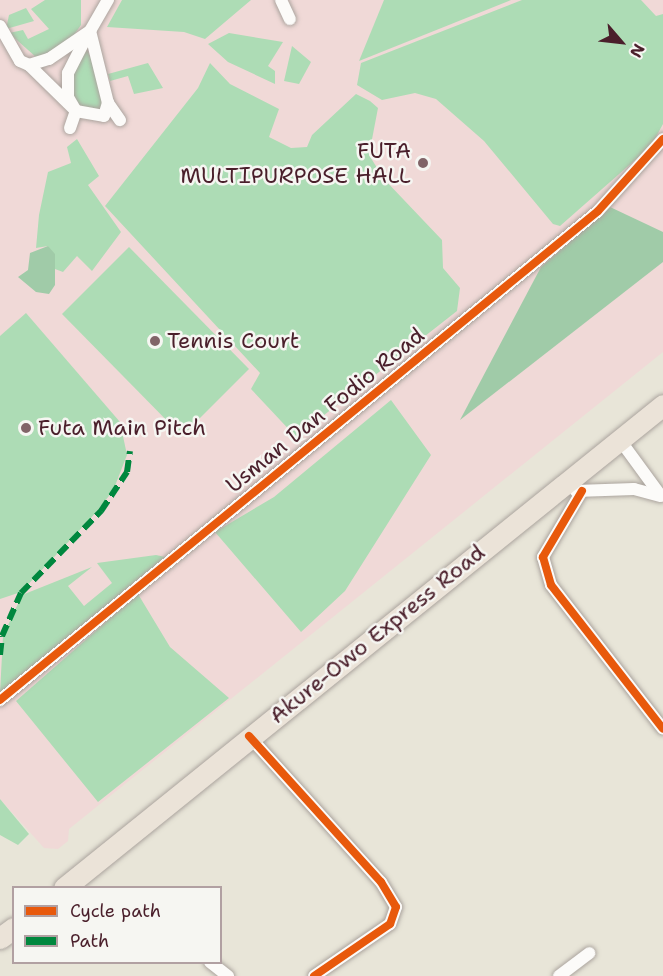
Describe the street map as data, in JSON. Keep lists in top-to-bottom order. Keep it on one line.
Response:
{"streets":{"highway":["Akure-Owo Express Road"],"street":["Usman Dan Fodio Road"]},"places":["FUTA MULTIPURPOSE HALL","Tennis Court","Futa Main Pitch"],"legend":["Cycle path","Path"],"north":"bottom right"}
